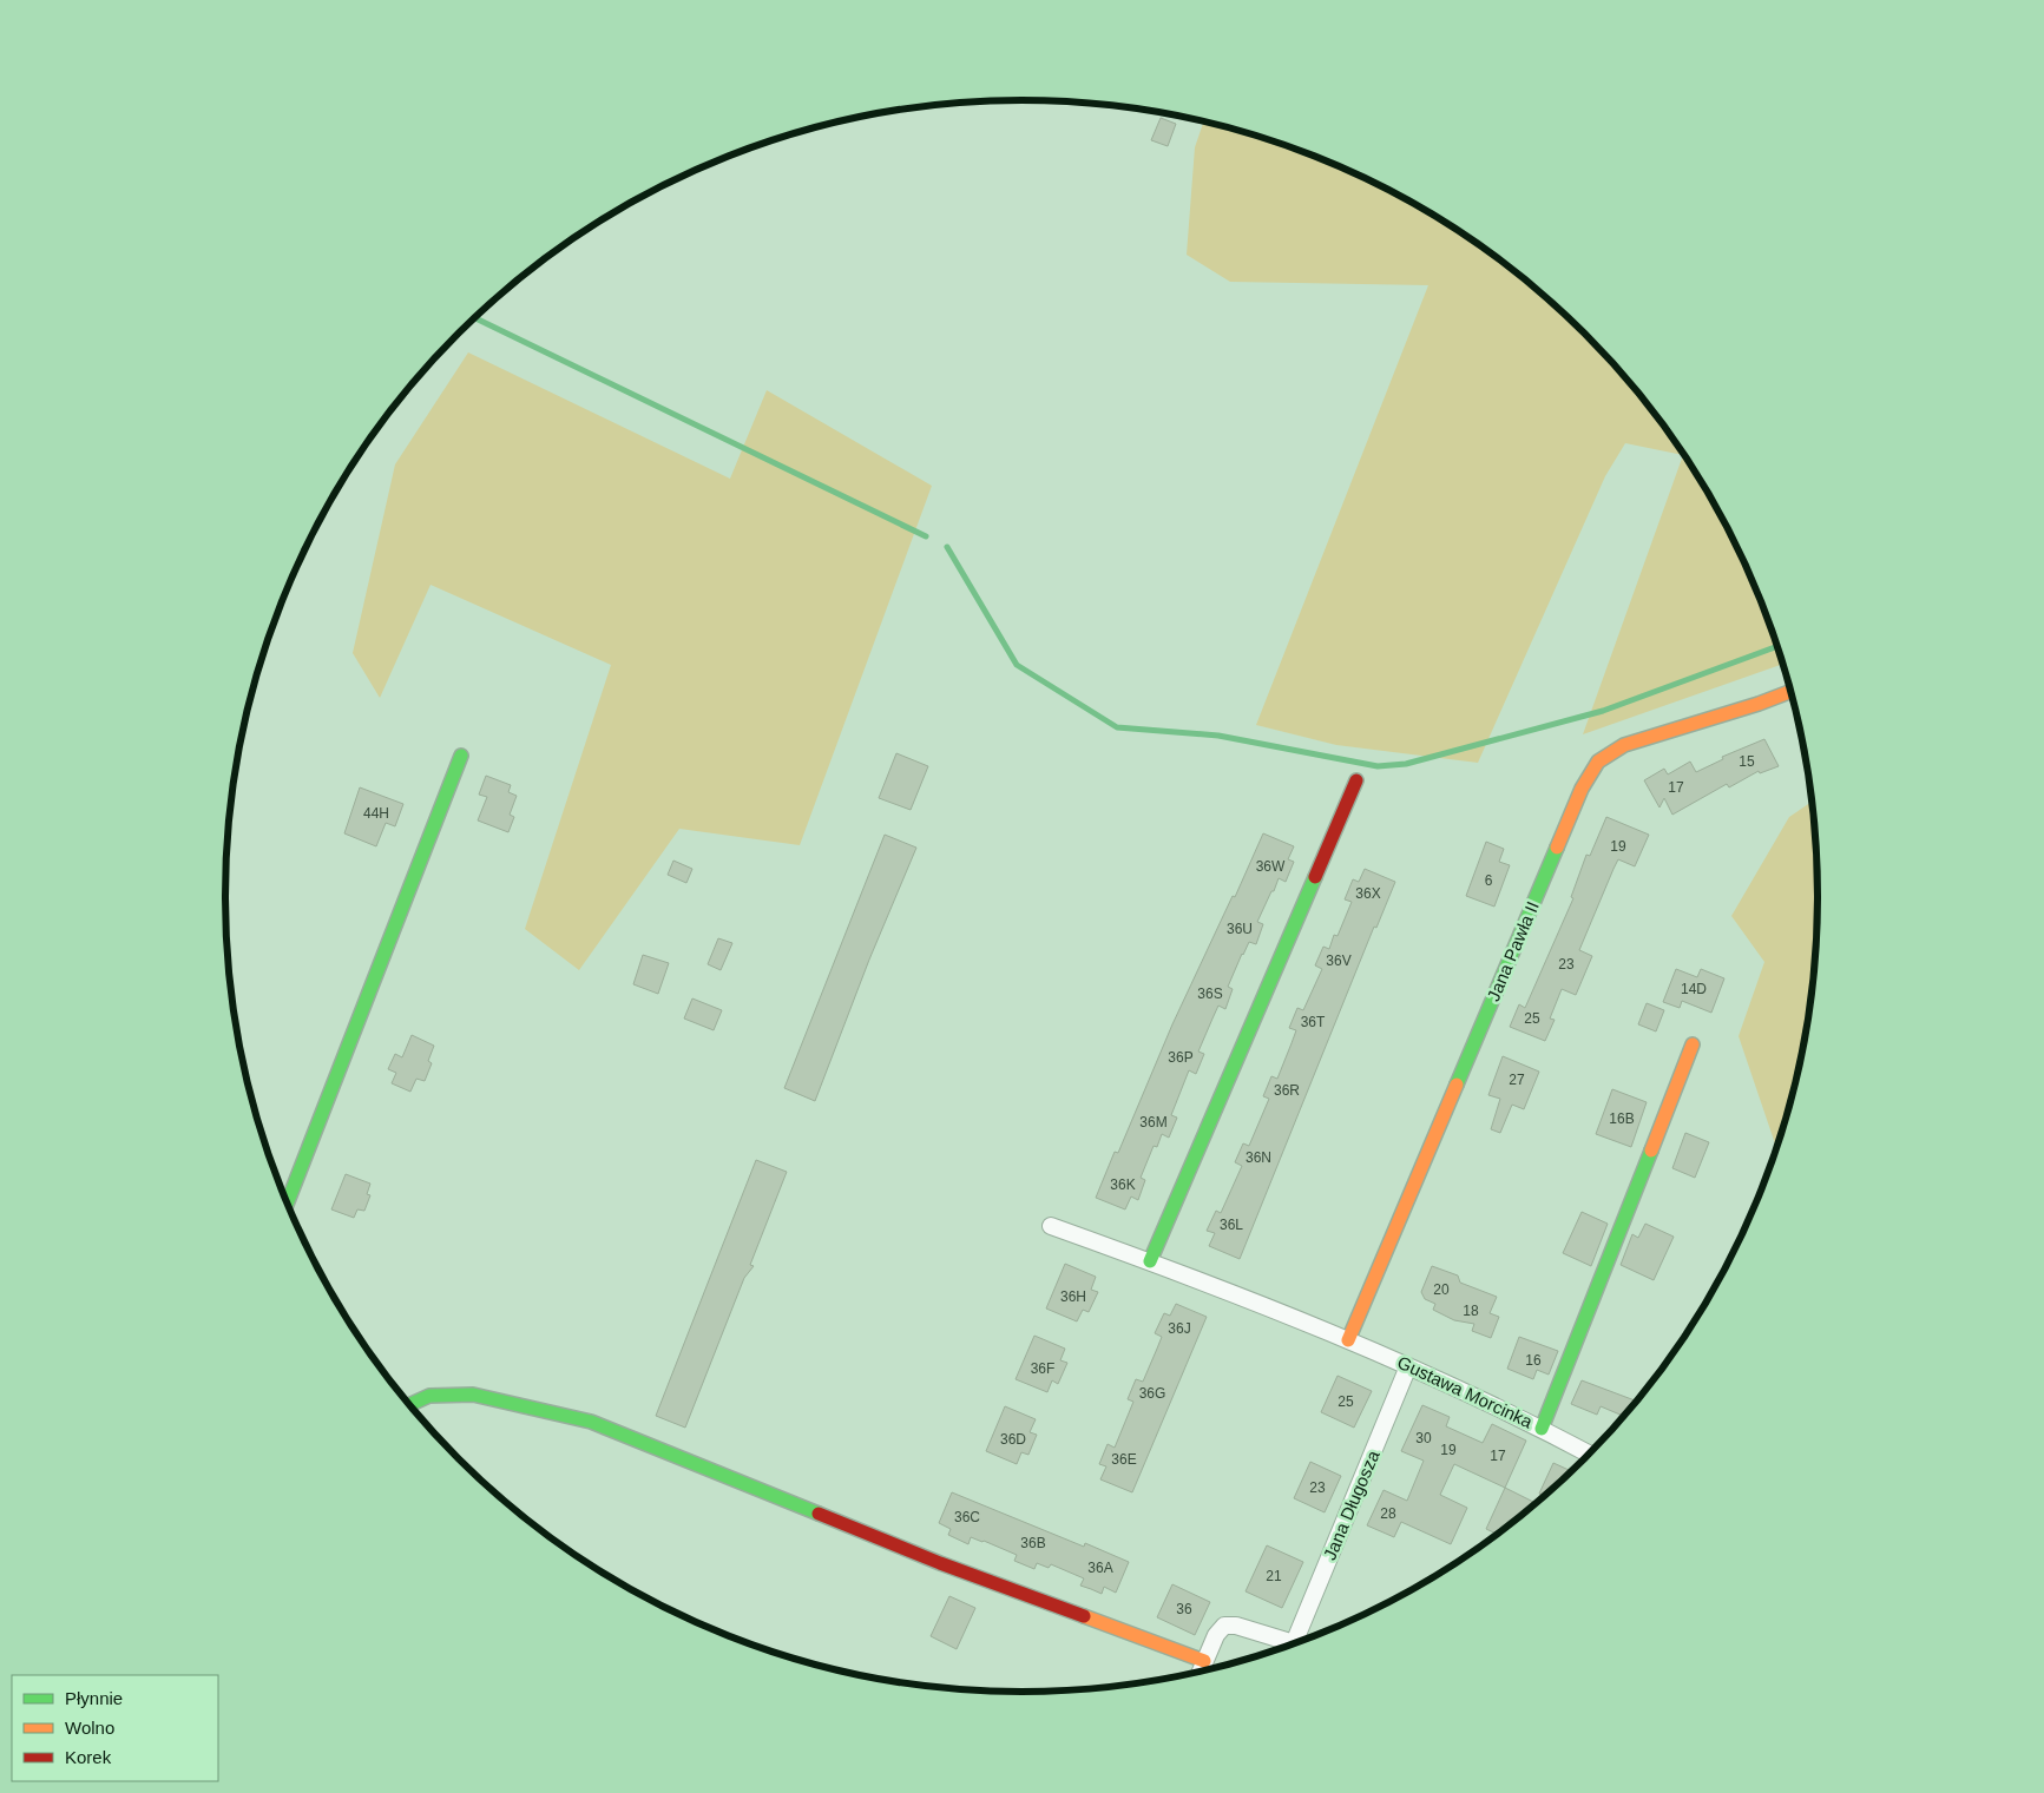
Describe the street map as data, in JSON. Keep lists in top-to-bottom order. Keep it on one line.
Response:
{"streets":{"street":["Jana Pawła II","Gustawa Morcinka","Jana Długosza"]},"crossings":[["Jana Pawła II","Gustawa Morcinka"],["Gustawa Morcinka","Jana Długosza"]],"house_numbers":["15","17","44H","19","36W","6","36X","36U","36V","23","14D","36S","25","36T","36P","27","36R","16B","36M","36N","36K","36L","20","36H","18","36J","16","36F","36G","25","30","36D","19","17","36E","23","28","36C","36B","36A","21","36"],"legend":["Płynnie","Wolno","Korek"]}
